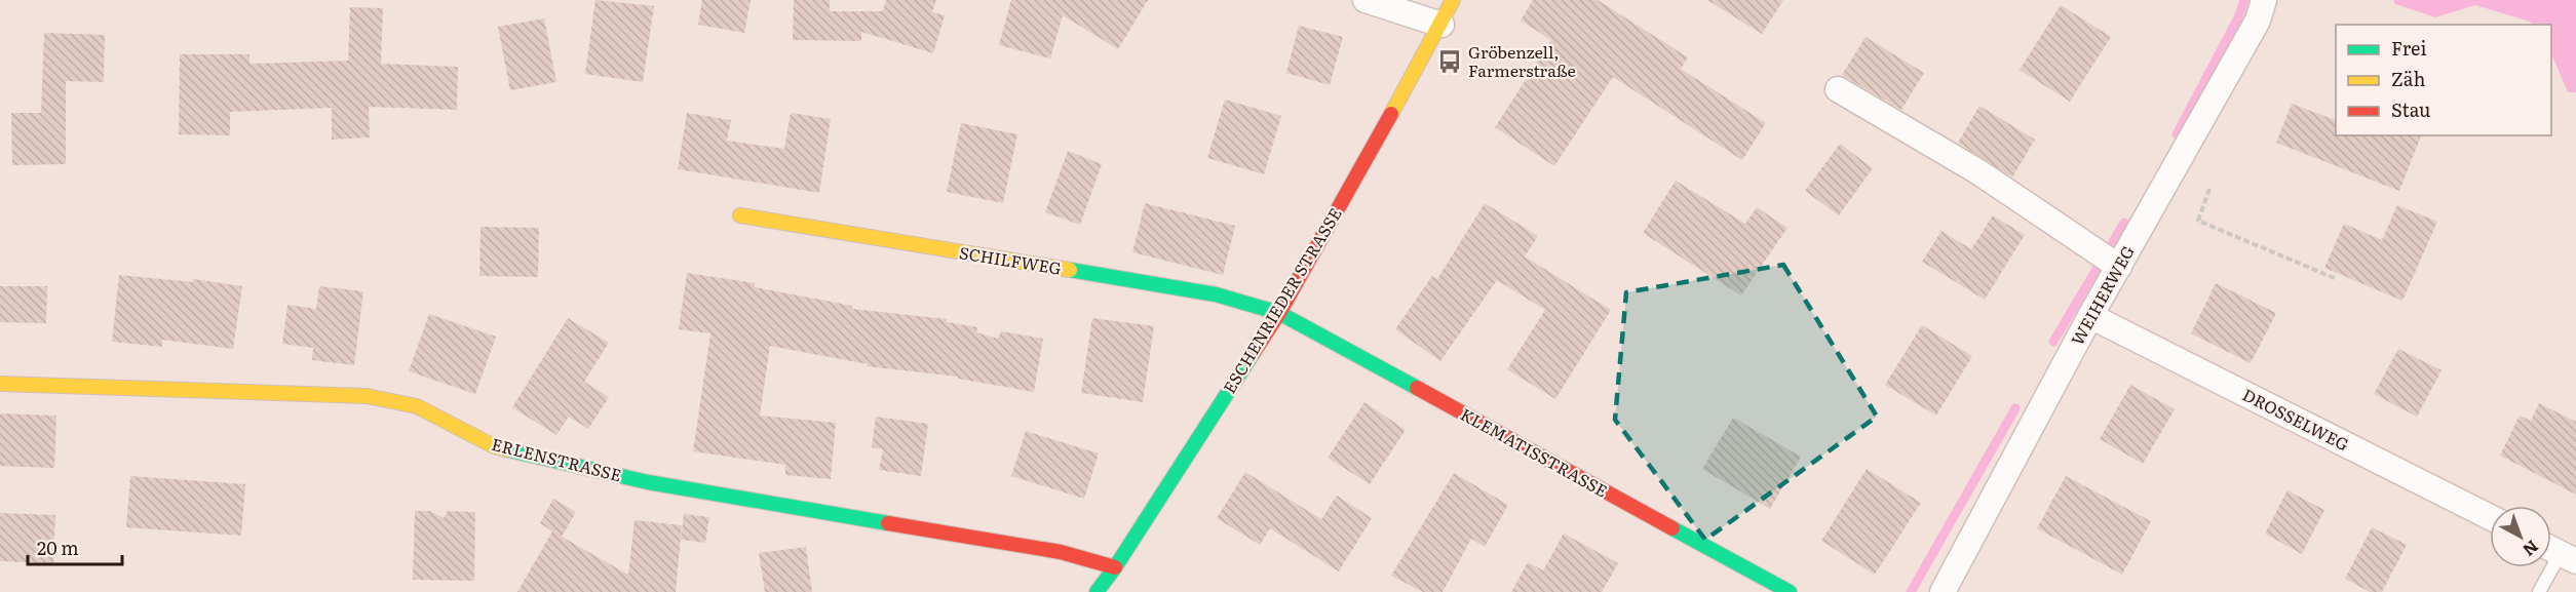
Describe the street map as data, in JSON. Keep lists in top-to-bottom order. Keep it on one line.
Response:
{"streets":{"street":["SCHILFWEG","WEIHERWEG","ESCHENRIEDER STRASSE","DROSSELWEG","KLEMATISSTRASSE","ERLENSTRASSE"]},"crossings":[["SCHILFWEG","ESCHENRIEDER STRASSE"],["SCHILFWEG","KLEMATISSTRASSE"],["WEIHERWEG","DROSSELWEG"],["ESCHENRIEDER STRASSE","KLEMATISSTRASSE"],["ESCHENRIEDER STRASSE","ERLENSTRASSE"]],"places":{"bus stop":["Gröbenzell, Farmerstraße"]},"legend":["Frei","Zäh","Stau"],"scale_bar":"20 m","north":"bottom right"}
